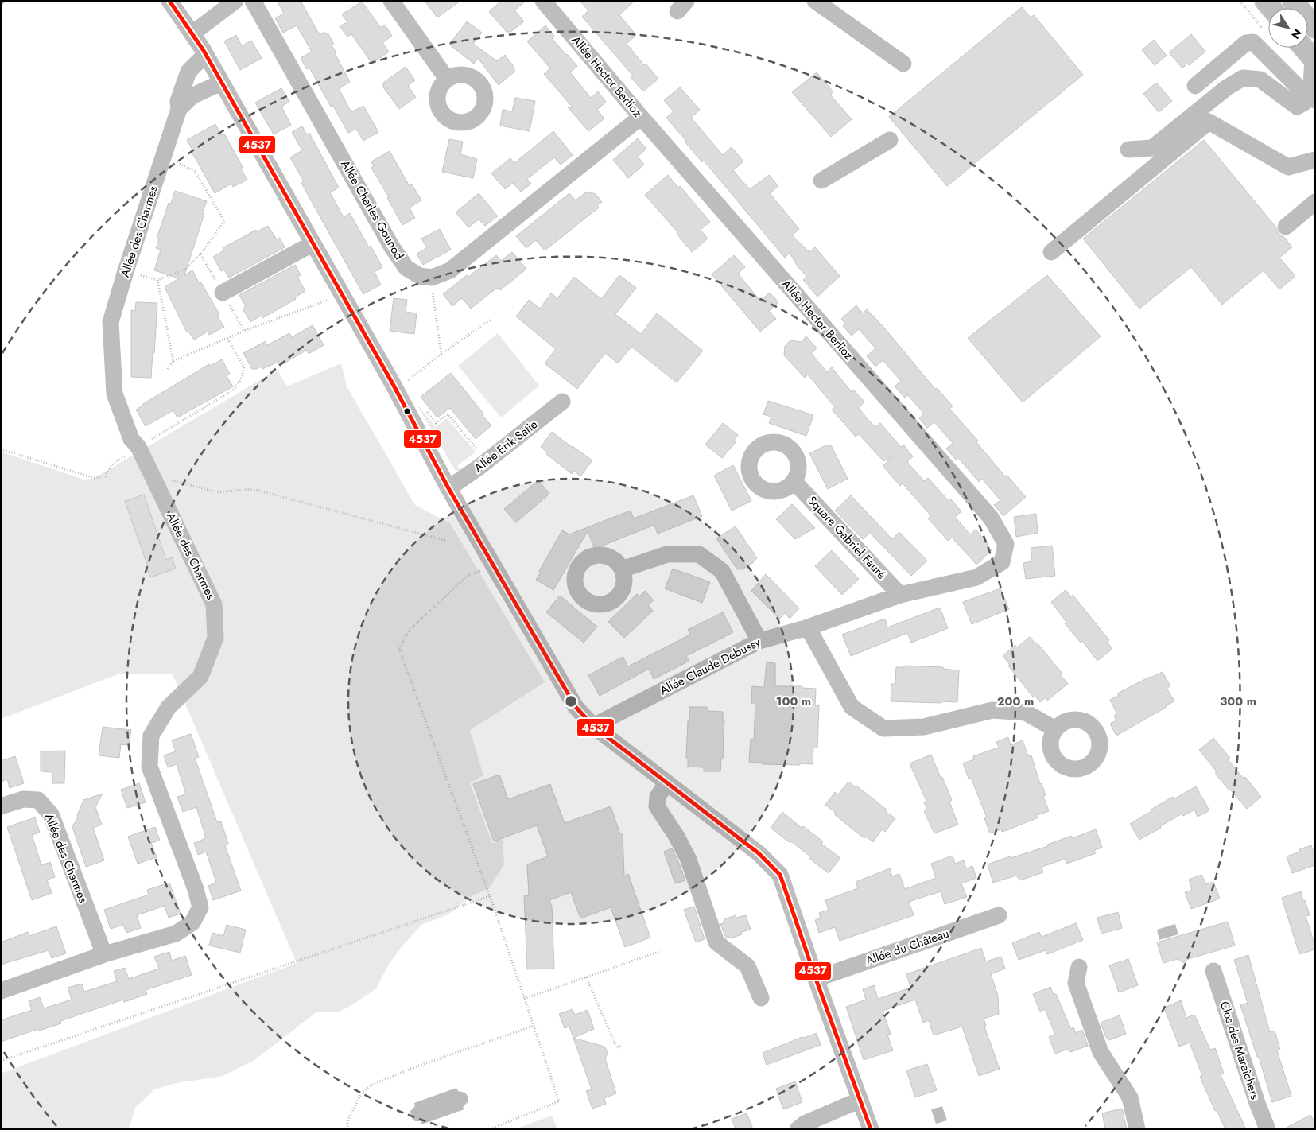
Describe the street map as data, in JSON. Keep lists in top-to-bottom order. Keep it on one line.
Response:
{"streets":{"street":["Allée Hector Berlioz","Allée Charles Gounod","Allée des Charmes","Allée Erik Satie","Square Gabriel Fauré","Allée Claude Debussy","Allée du Château","Clos des Maraîchers"]},"crossings":[["Allée Hector Berlioz","Square Gabriel Fauré"],["Allée Hector Berlioz","Allée Claude Debussy"],["Square Gabriel Fauré","Allée Claude Debussy"]],"lines":["transit line 4537"],"north":"bottom right","rings":["100 m","200 m","300 m"]}
